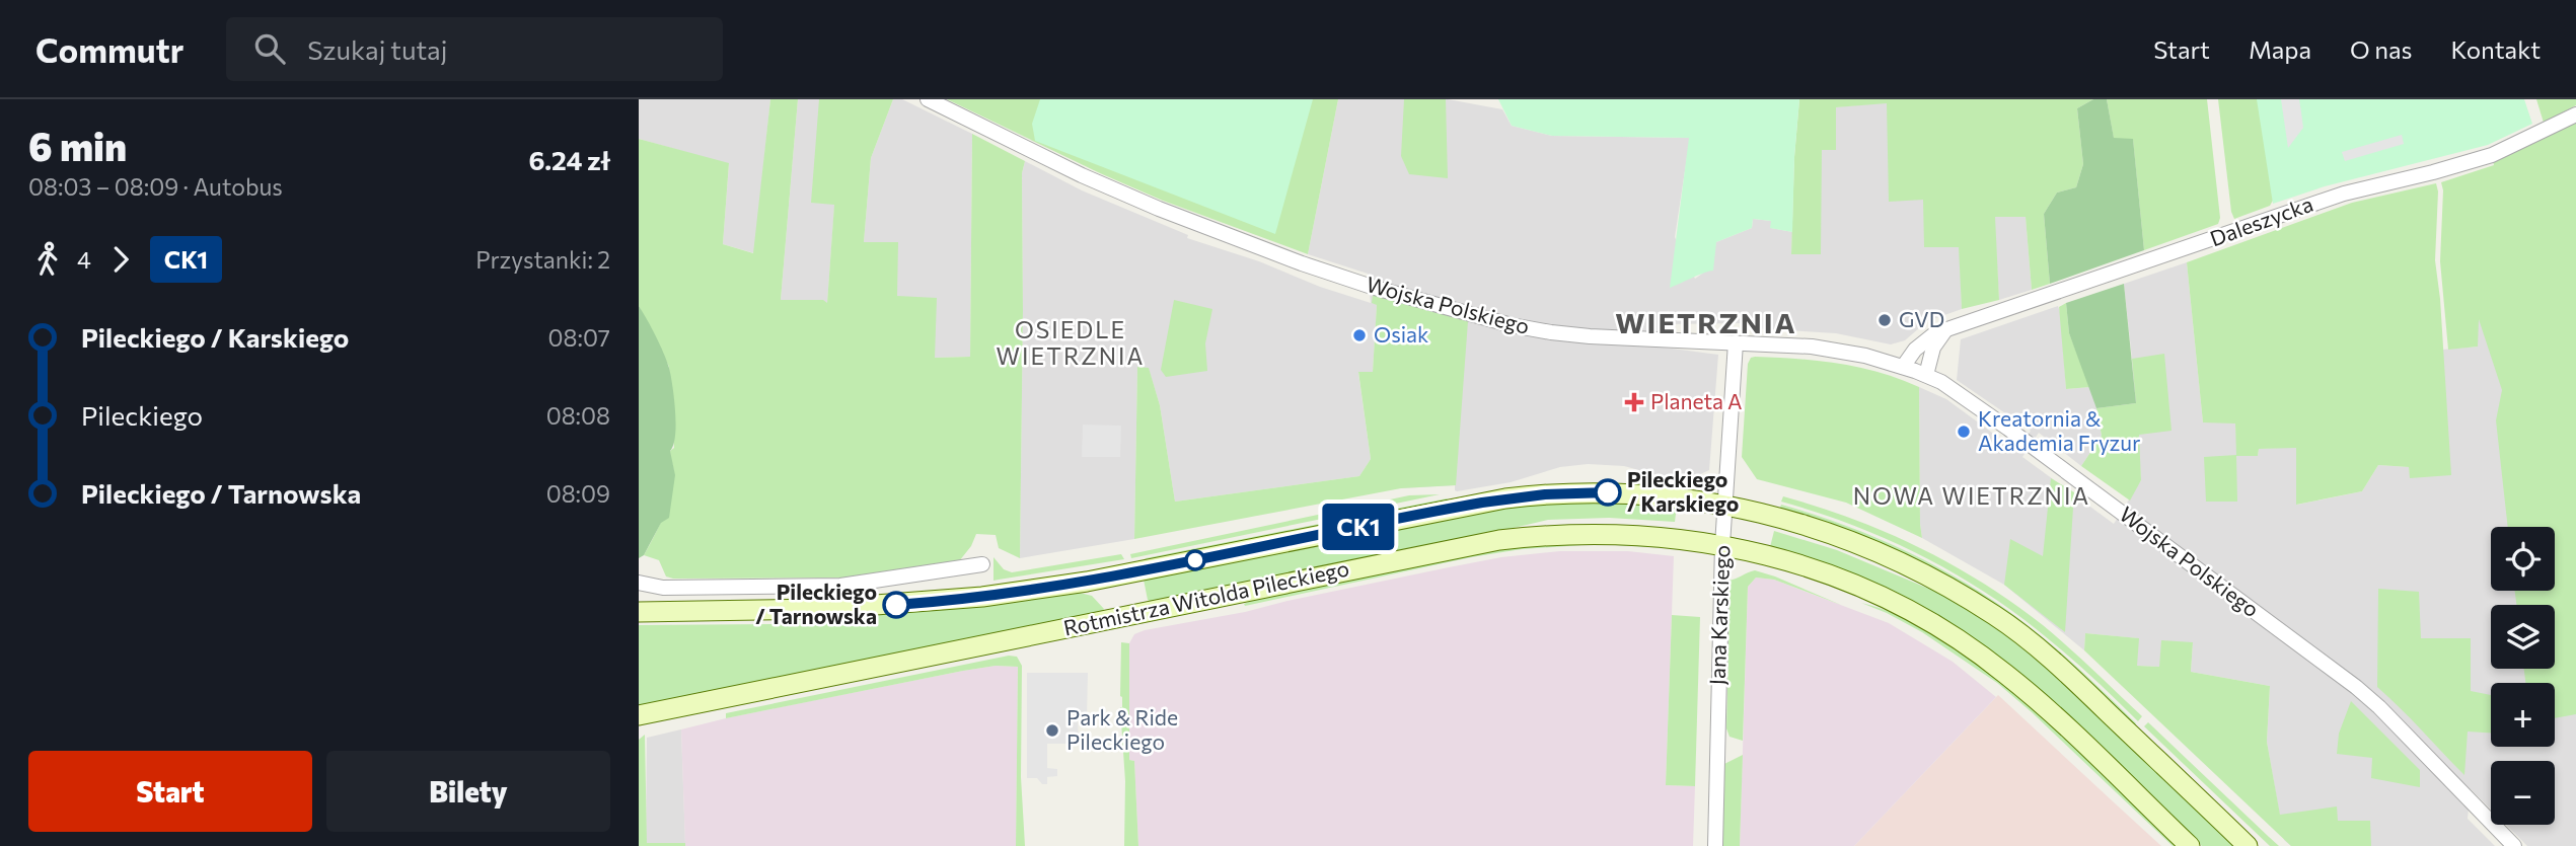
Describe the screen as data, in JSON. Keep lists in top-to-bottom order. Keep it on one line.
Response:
{"streets":{"main road":["Rotmistrza Witolda Pileckiego"],"street":["Daleszycka","Wojska Polskiego","Jana Karskiego"]},"crossings":[["Daleszycka","Wojska Polskiego"],["Wojska Polskiego","Jana Karskiego"],["Rotmistrza Witolda Pileckiego","Jana Karskiego"]],"districts":["WIETRZNIA","OSIEDLE WIETRZNIA","NOWA WIETRZNIA"],"places":{"other":["GVD","Osiak","Kreatornia & Akademia Fryzur","Pileckiego / Karskiego","Pileckiego / Tarnowska","Park & Ride Pileckiego"],"health":["Planeta A"]},"lines":["bus line CK1"],"page":{"header":"Commutr","search":"Szukaj tutaj","nav":["Start","Mapa","O nas","Kontakt"],"heading":["6 min","08:03 – 08:09 · Autobus","6.24 zł"],"on_map":"CK1","legs":["4","CK1","Przystanki: 2"],"list":[{"name":"Pileckiego / Karskiego","value":"08:07"},{"name":"Pileckiego","value":"08:08"},{"name":"Pileckiego / Tarnowska","value":"08:09"}],"map_buttons":["+","−"],"buttons":["Start","Bilety"]}}
